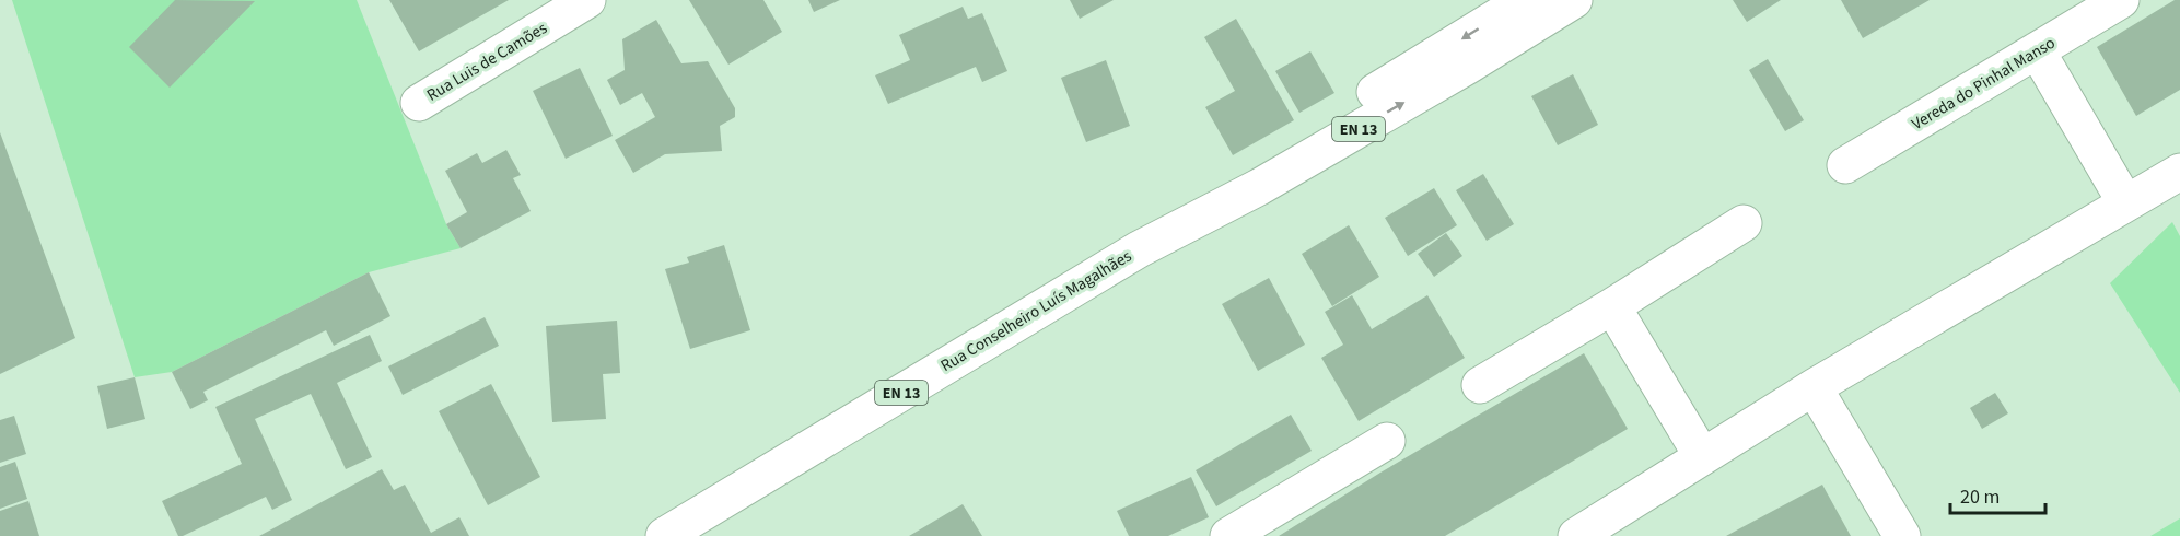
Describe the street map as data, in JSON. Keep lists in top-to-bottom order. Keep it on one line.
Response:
{"streets":{"street":["Rua Luis de Camões","Vereda do Pinhal Manso","EN 13","Rua Conselheiro Luís Magalhães"]},"scale_bar":"20 m"}
